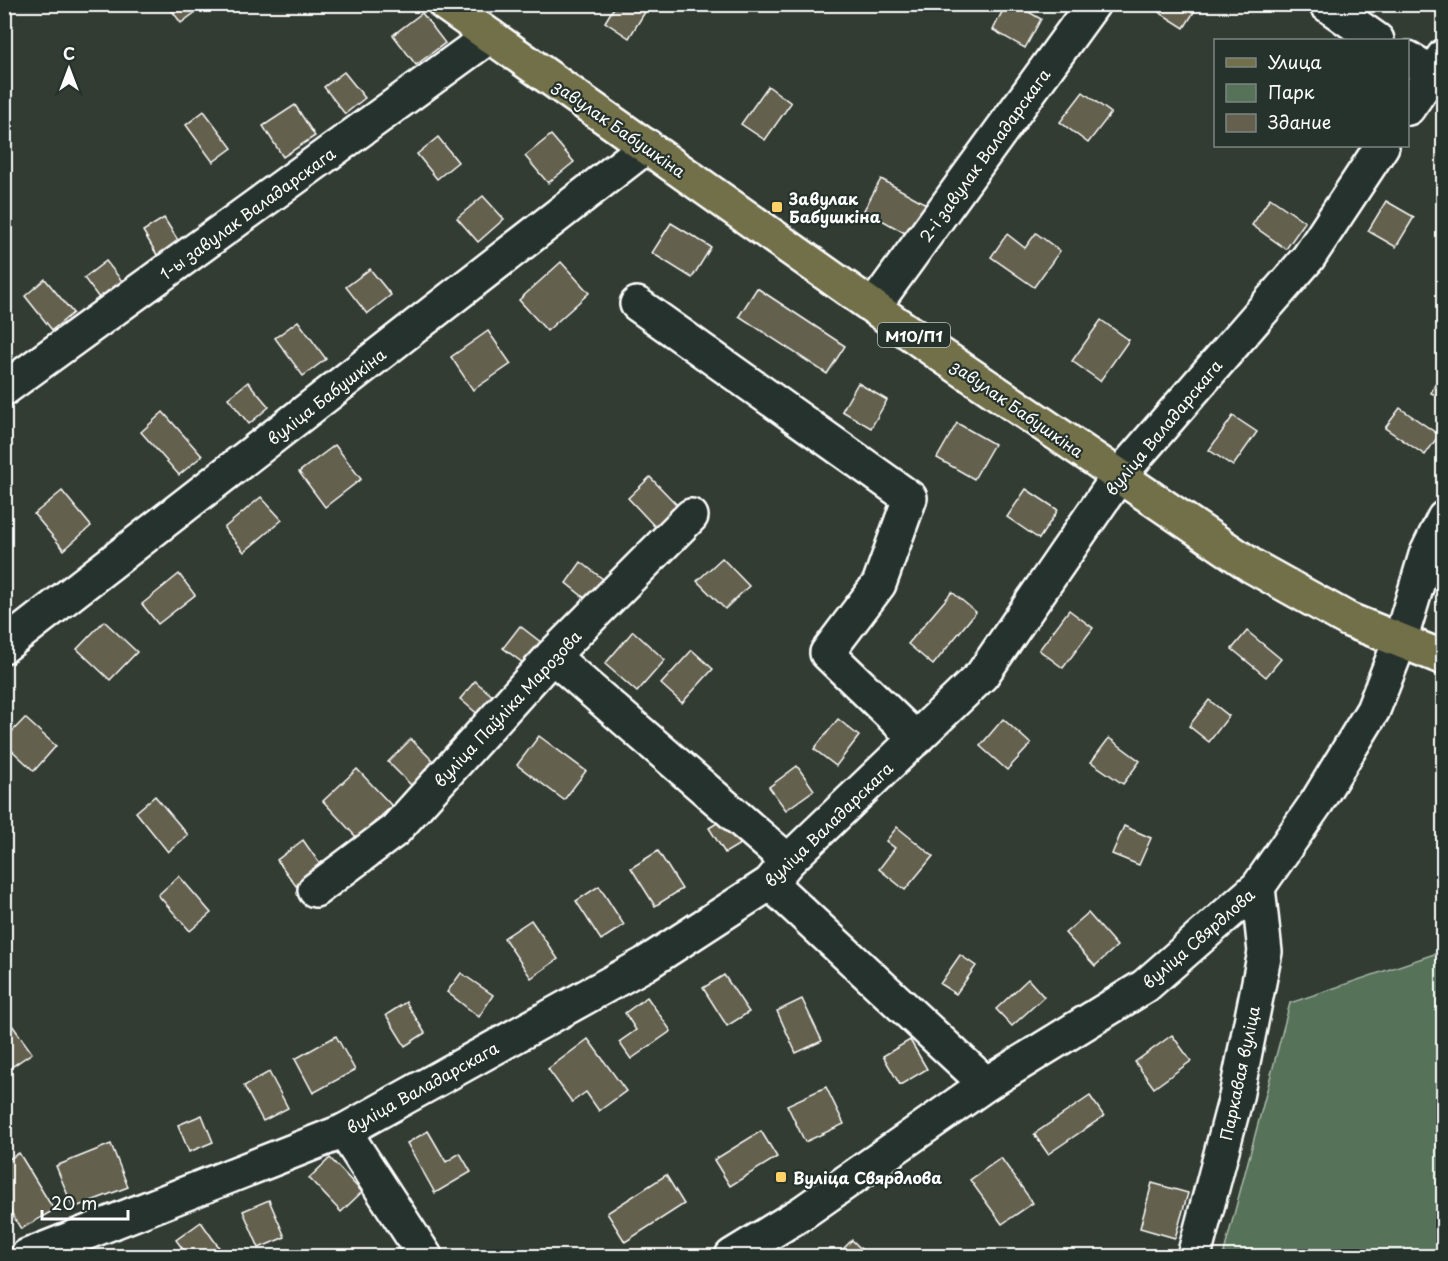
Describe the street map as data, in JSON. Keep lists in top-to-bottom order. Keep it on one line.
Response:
{"streets":{"main road":["завулак Бабушкіна","М10/П1"],"street":["2-і завулак Валадарскага","1-ы завулак Валадарскага","вуліца Бабушкіна","вуліца Валадарскага","вуліца Паўліка Марозова","вуліца Свярдлова","Паркавая вуліца"]},"crossings":[["завулак Бабушкіна","2-і завулак Валадарскага"],["завулак Бабушкіна","1-ы завулак Валадарскага"],["завулак Бабушкіна","М10/П1"],["завулак Бабушкіна","вуліца Бабушкіна"],["завулак Бабушкіна","вуліца Валадарскага"],["завулак Бабушкіна","вуліца Свярдлова"],["М10/П1","вуліца Свярдлова"],["вуліца Свярдлова","Паркавая вуліца"]],"places":{"transit":["Завулак Бабушкіна","Вуліца Свярдлова"]},"legend":["Улица","Парк","Здание"],"scale_bar":"20 m","north":"top"}
